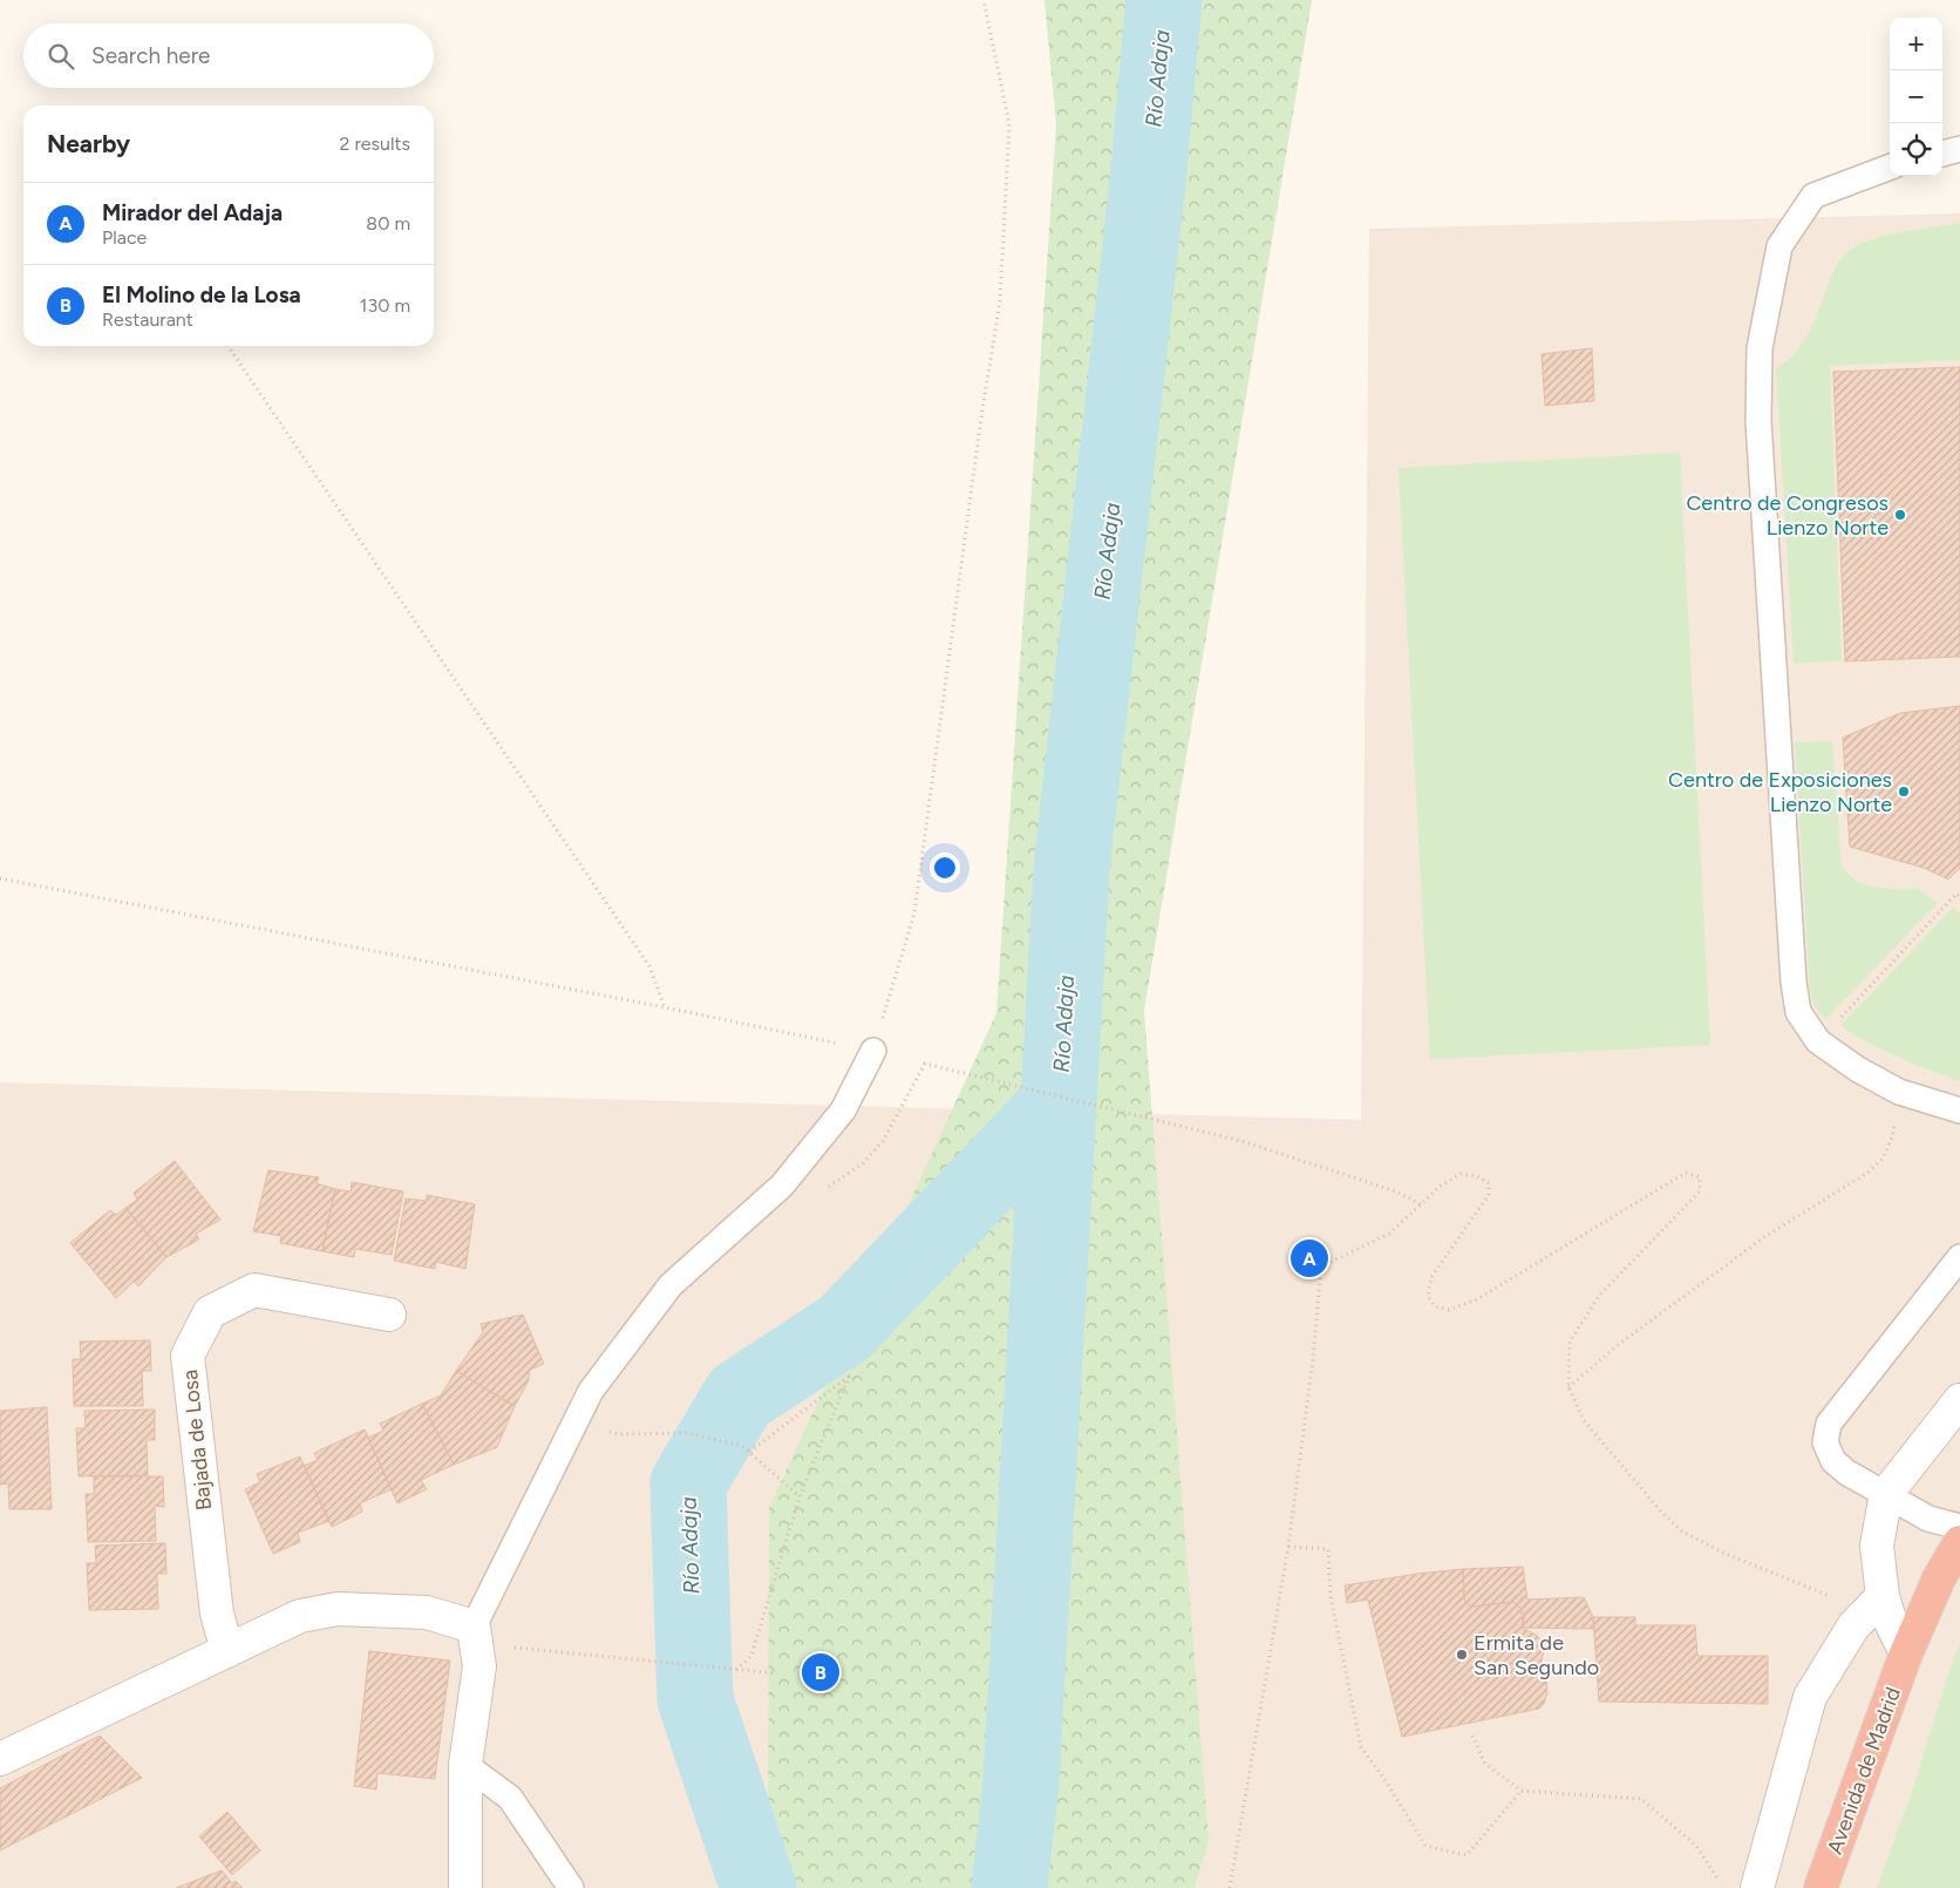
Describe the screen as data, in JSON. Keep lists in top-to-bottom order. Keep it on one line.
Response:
{"streets":{"highway":["Avenida de Madrid"],"street":["Bajada de Losa"]},"water":["Río Adaja"],"places":["Centro de Congresos Lienzo Norte","Centro de Exposiciones Lienzo Norte","Ermita de San Segundo"],"page":{"map_buttons":["+","−"],"search":"Search here","heading":["Nearby","2 results"],"list":[{"mark":"A","name":"Mirador del Adaja","note":"Place","value":"80 m"},{"mark":"B","name":"El Molino de la Losa","note":"Restaurant","value":"130 m"}],"pins":["A","B"]}}
